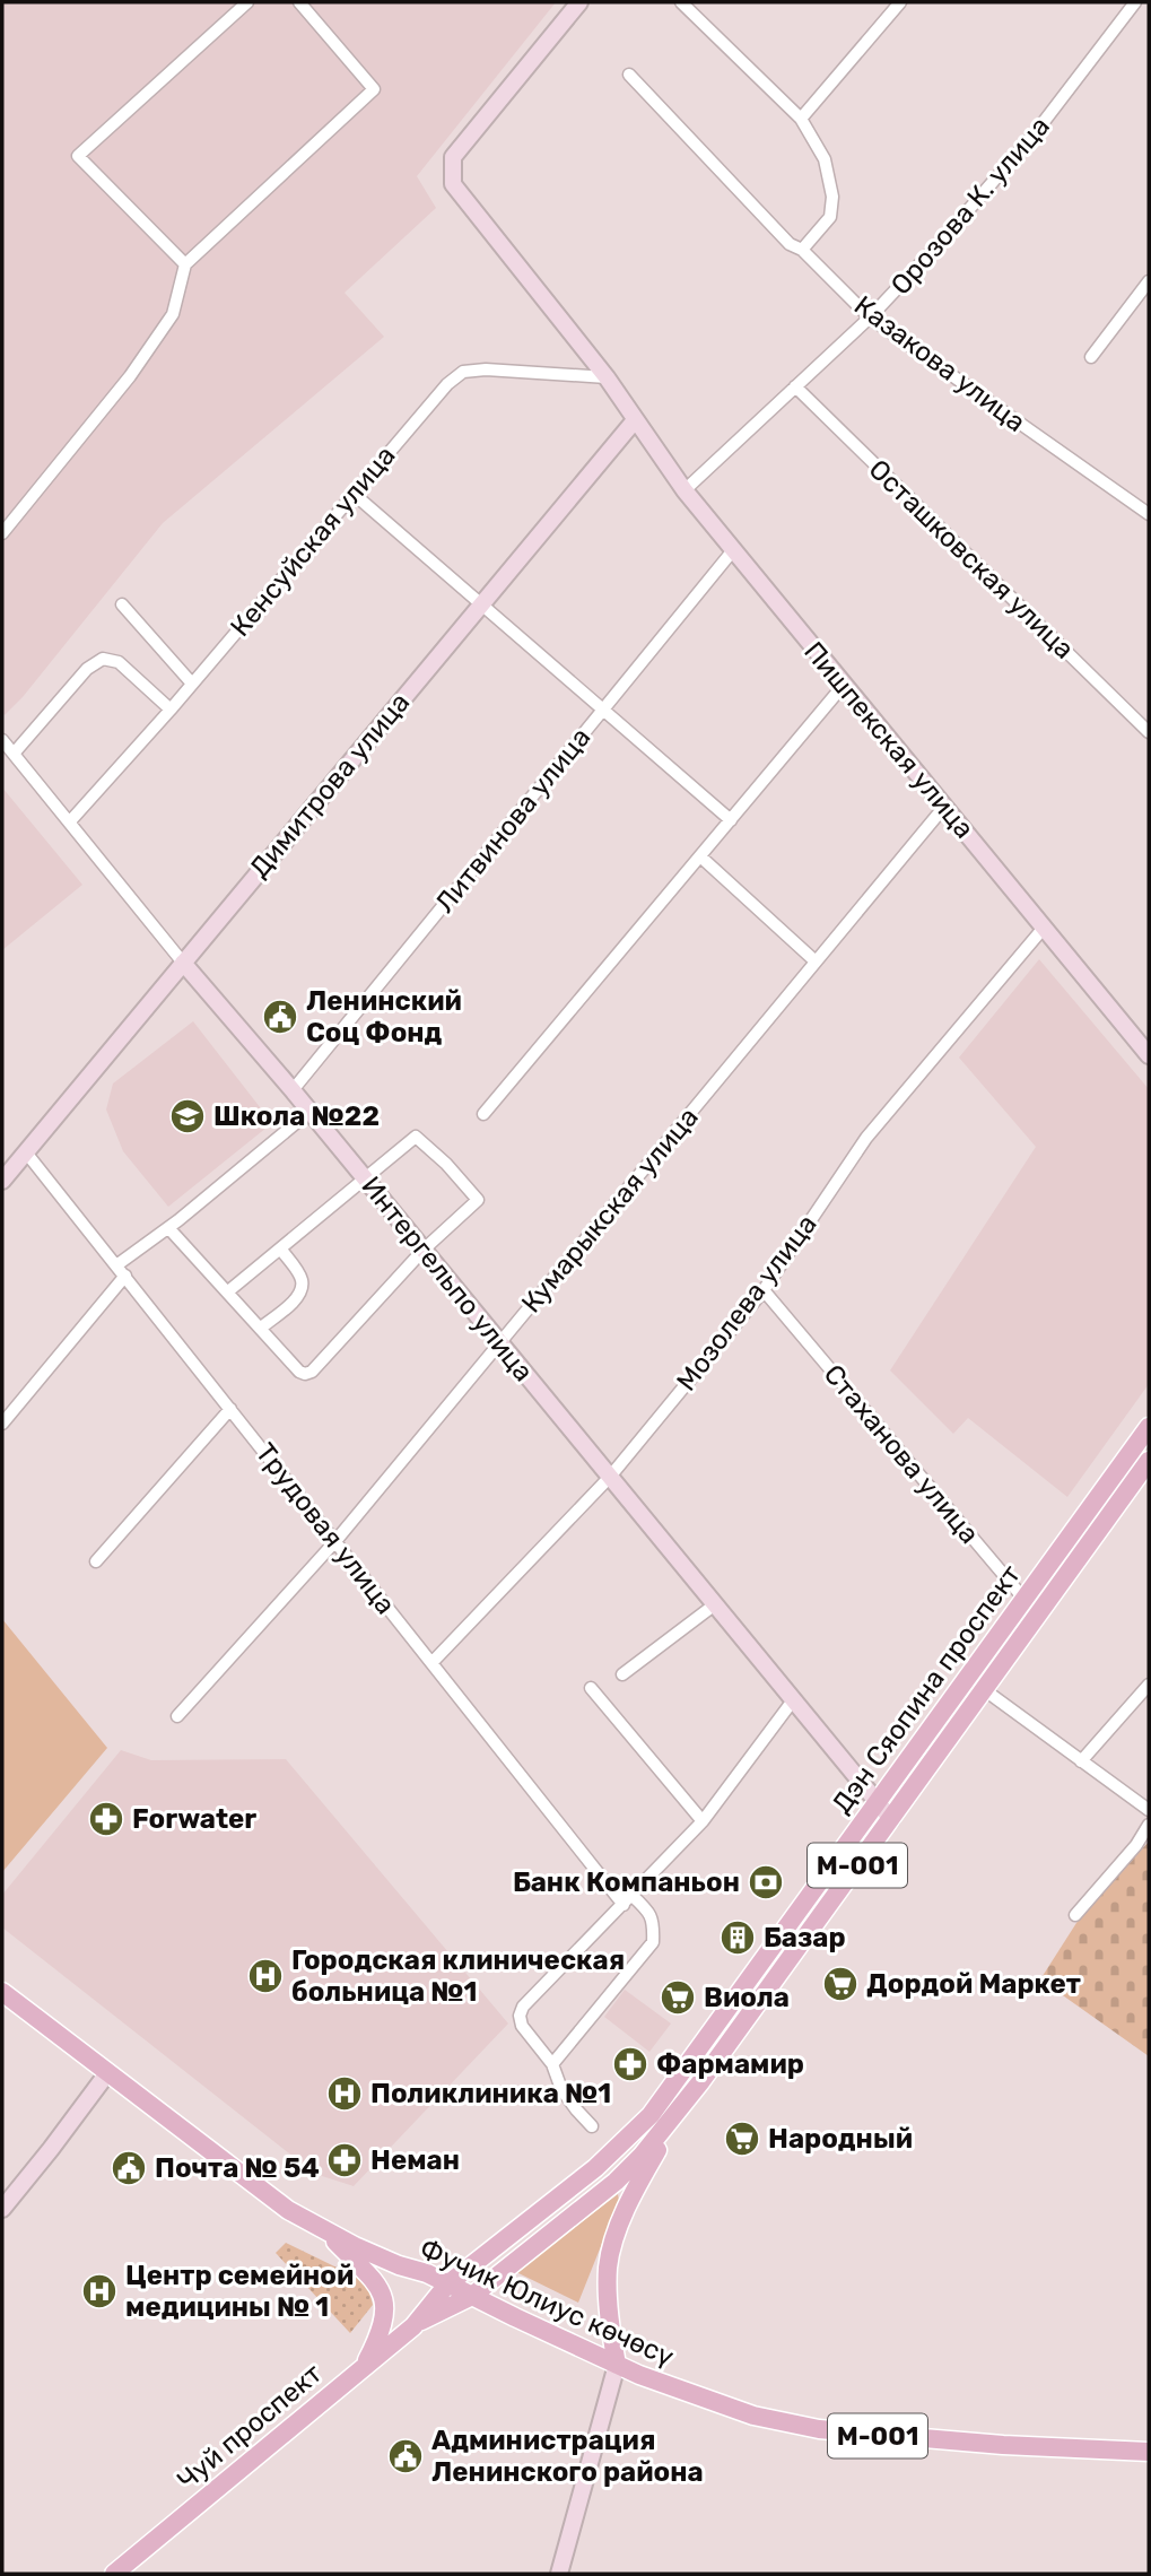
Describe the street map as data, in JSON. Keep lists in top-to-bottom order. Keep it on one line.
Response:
{"streets":{"main road":["Дэн Сяопина проспект","M-001","Фучик Юлиус көчөсү","Чуй проспект","М-001"],"street":["Орозова К. улица","Казакова улица","Кенсуйская улица","Осташковская улица","Пишпекская улица","Димитрова улица","Литвинова улица","Кумарыкская улица","Интергельпо улица","Мозолева улица","Стаханова улица","Трудовая улица"]},"crossings":[["Орозова К. улица","Казакова улица"],["Орозова К. улица","Осташковская улица"],["Орозова К. улица","Пишпекская улица"],["Кенсуйская улица","Пишпекская улица"],["Кенсуйская улица","Интергельпо улица"],["Пишпекская улица","Димитрова улица"],["Пишпекская улица","Литвинова улица"],["Пишпекская улица","Кумарыкская улица"],["Пишпекская улица","Мозолева улица"],["Димитрова улица","Интергельпо улица"],["Димитрова улица","Трудовая улица"],["Литвинова улица","Интергельпо улица"],["Кумарыкская улица","Интергельпо улица"],["Кумарыкская улица","Трудовая улица"],["Интергельпо улица","Мозолева улица"],["Интергельпо улица","Дэн Сяопина проспект"],["Мозолева улица","Стаханова улица"],["Мозолева улица","Трудовая улица"],["Стаханова улица","Дэн Сяопина проспект"],["Дэн Сяопина проспект","Фучик Юлиус көчөсү"],["Дэн Сяопина проспект","Чуй проспект"],["Фучик Юлиус көчөсү","Чуй проспект"]],"places":{"public building":["Ленинский Соц Фонд","Почта № 54","Администрация Ленинского района"],"school or university":["Школа №22"],"pharmacy":["Forwater","Фармамир","Неман"],"bank":["Банк Компаньон"],"building":["Базар"],"hospital":["Городская клиническая больница №1","Поликлиника №1","Центр семейной медицины № 1"],"supermarket":["Дордой Маркет","Виола","Народный"]}}
